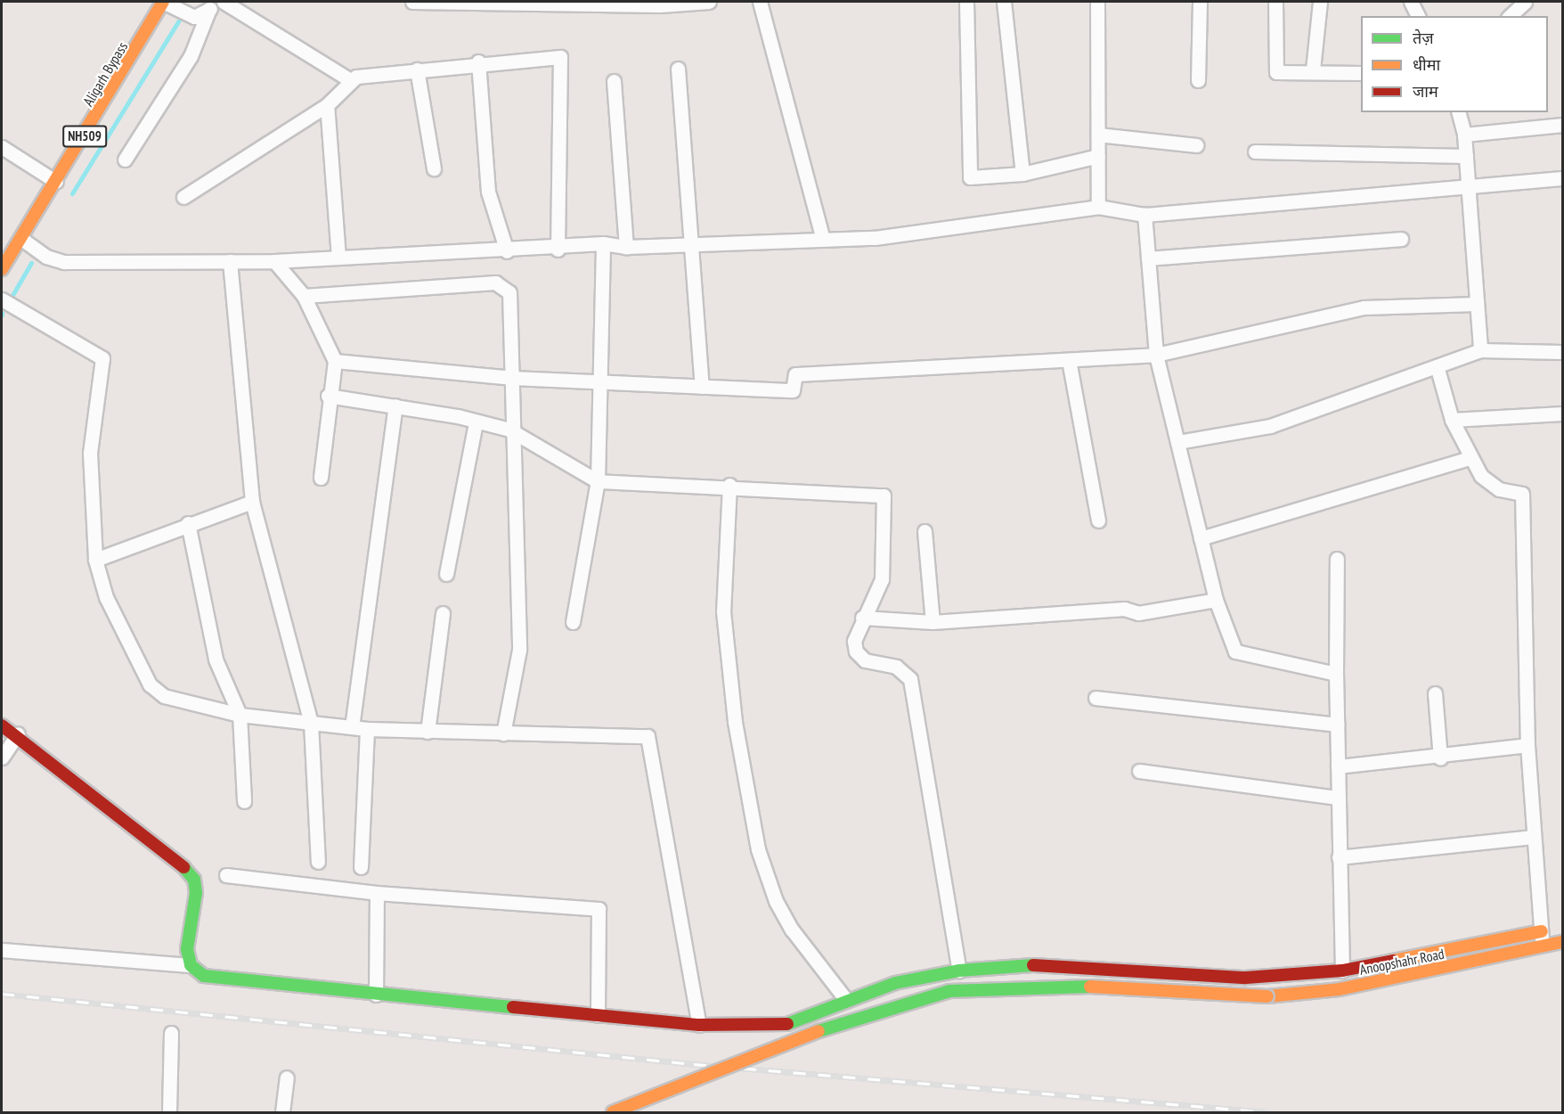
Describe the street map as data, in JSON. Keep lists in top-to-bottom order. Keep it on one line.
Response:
{"streets":{"main road":["Aligarh Bypass","NH509","Anoopshahr Road"]},"legend":["तेज़","धीमा","जाम"]}
